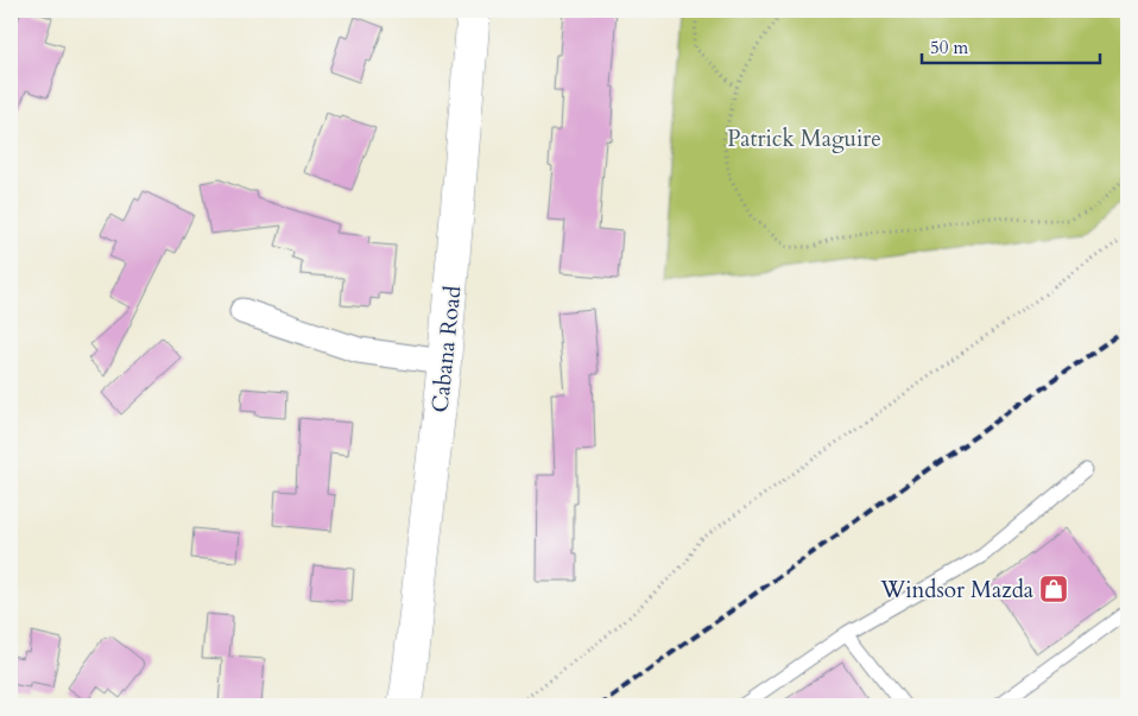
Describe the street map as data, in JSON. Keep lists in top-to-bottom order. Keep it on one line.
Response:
{"streets":{"main road":["Cabana Road"]},"parks":["Patrick Maguire"],"places":{"shop":["Windsor Mazda"]},"scale_bar":"50 m"}
